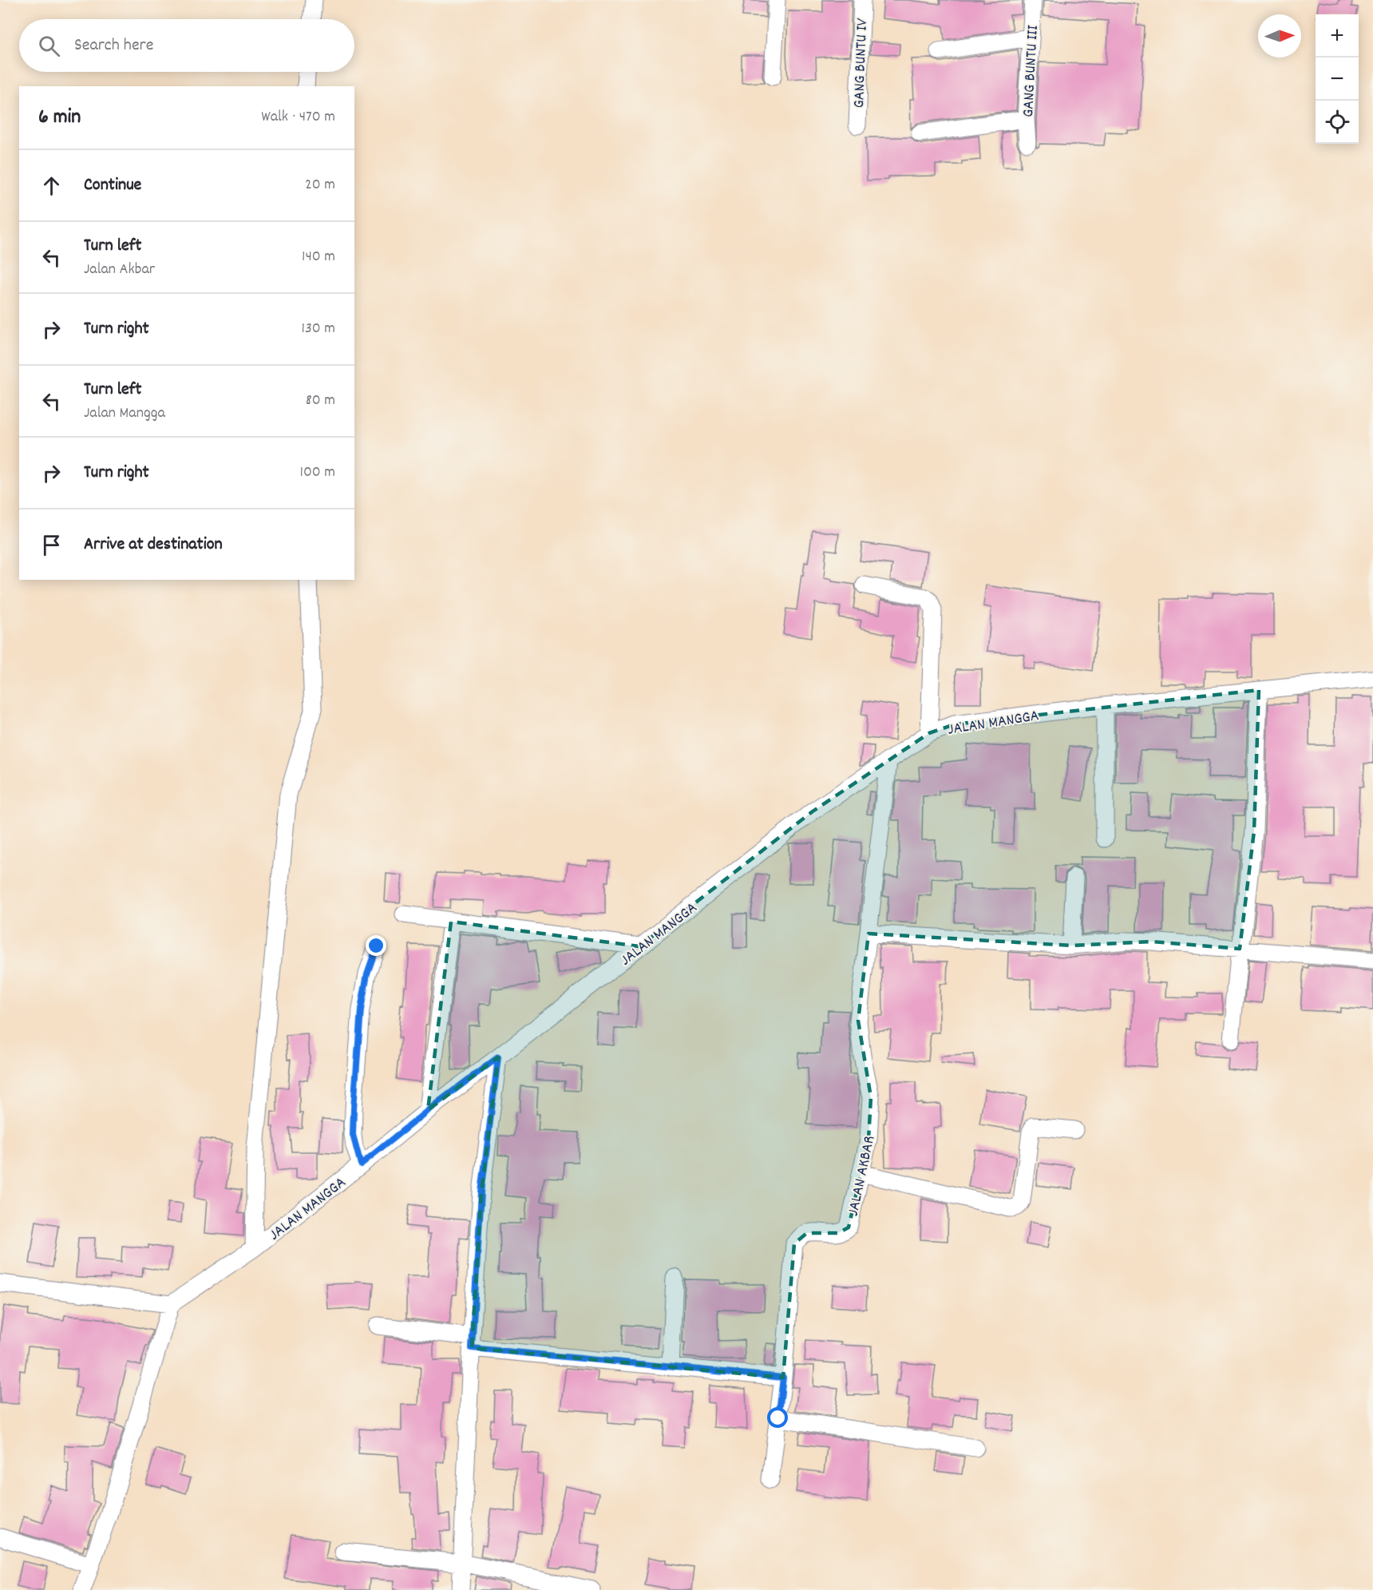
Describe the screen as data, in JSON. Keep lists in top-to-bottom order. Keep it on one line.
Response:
{"streets":{"street":["GANG BUNTU IV","GANG BUNTU III","JALAN MANGGA","JALAN AKBAR"]},"crossings":[["JALAN MANGGA","JALAN AKBAR"]],"north":"right","page":{"map_buttons":["+","−"],"search":"Search here","heading":["6 min","Walk · 470 m"],"list":[["Continue","20 m"],["Turn left","Jalan Akbar","140 m"],["Turn right","130 m"],["Turn left","Jalan Mangga","80 m"],["Turn right","100 m"],"Arrive at destination"]}}
